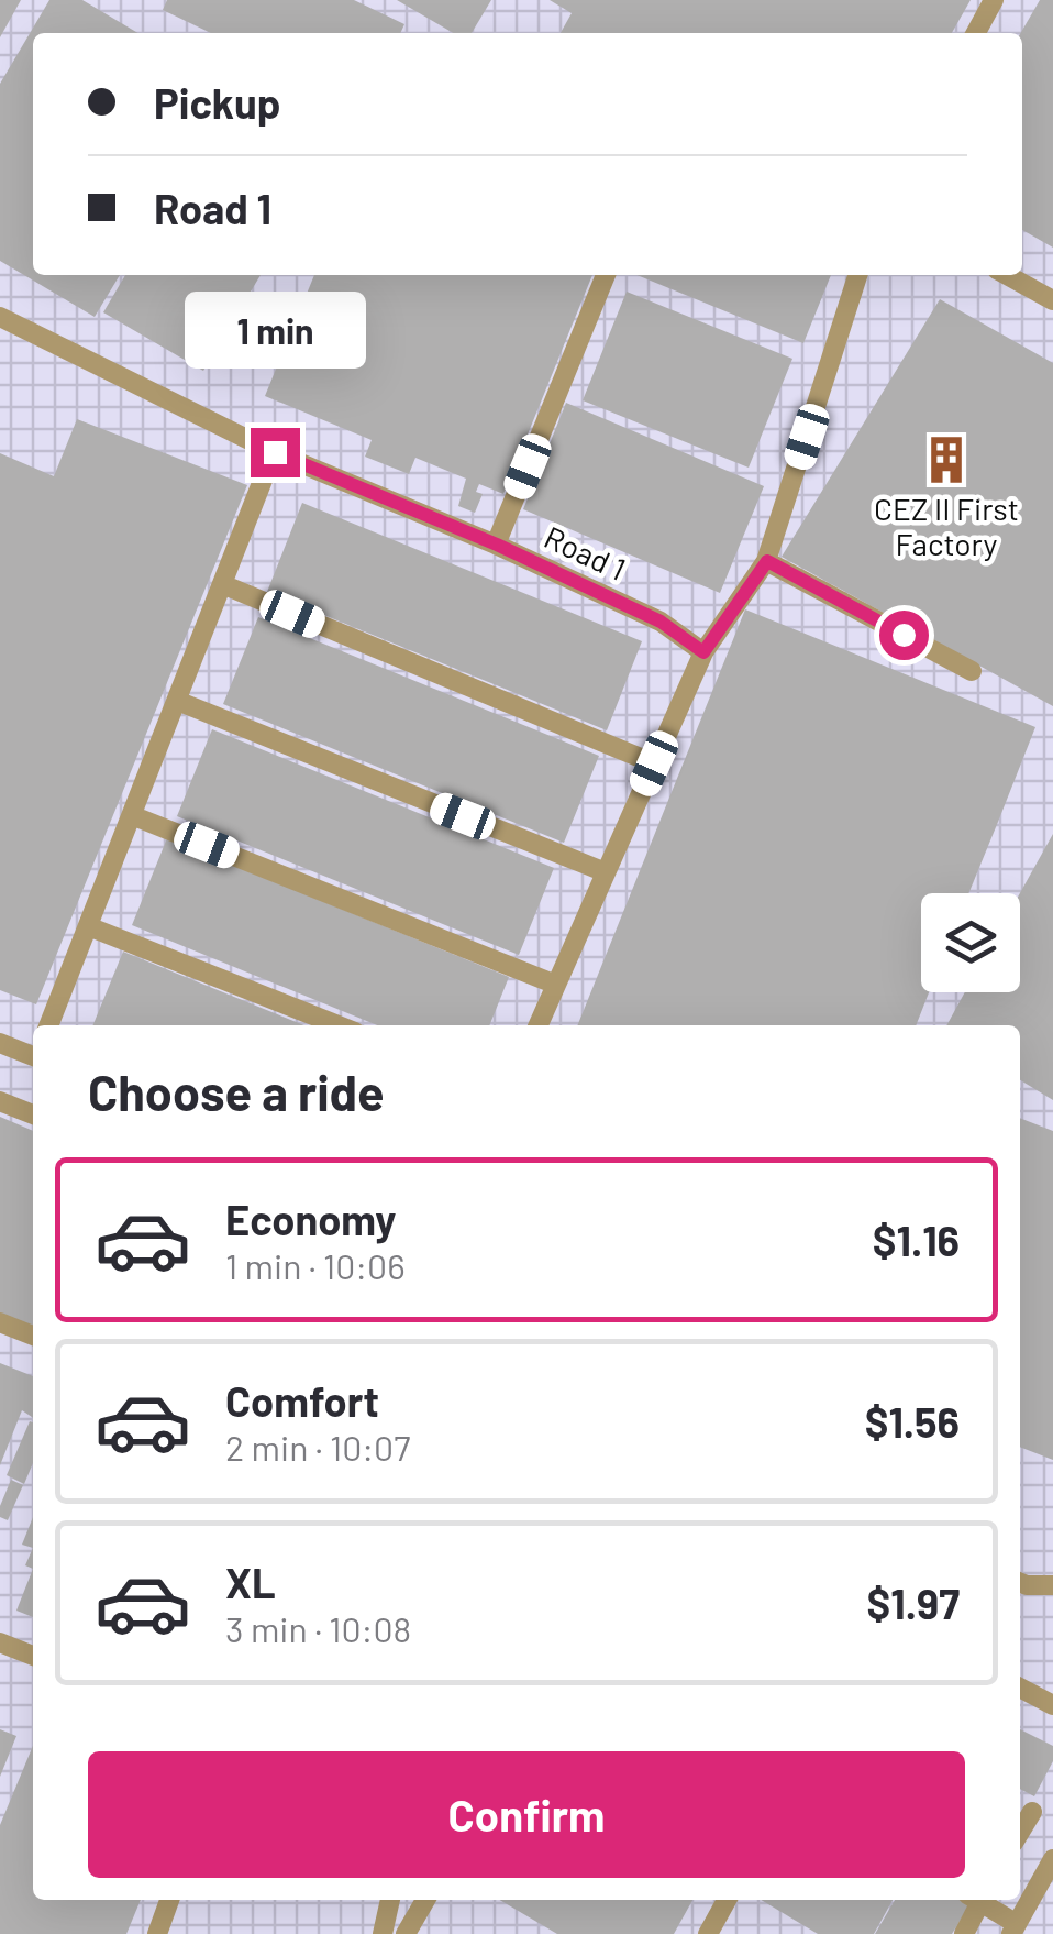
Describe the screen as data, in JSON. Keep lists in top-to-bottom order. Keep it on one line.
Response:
{"streets":{"street":["Road 1"]},"places":{"building":["CEZ II First Factory"]},"page":{"banner":["Pickup","Road 1"],"bubble":"1 min","heading":"Choose a ride","list":[{"name":"Economy","note":"1 min · 10:06","value":"$1.16"},{"name":"Comfort","note":"2 min · 10:07","value":"$1.56"},{"name":"XL","note":"3 min · 10:08","value":"$1.97"}],"buttons":"Confirm"}}
